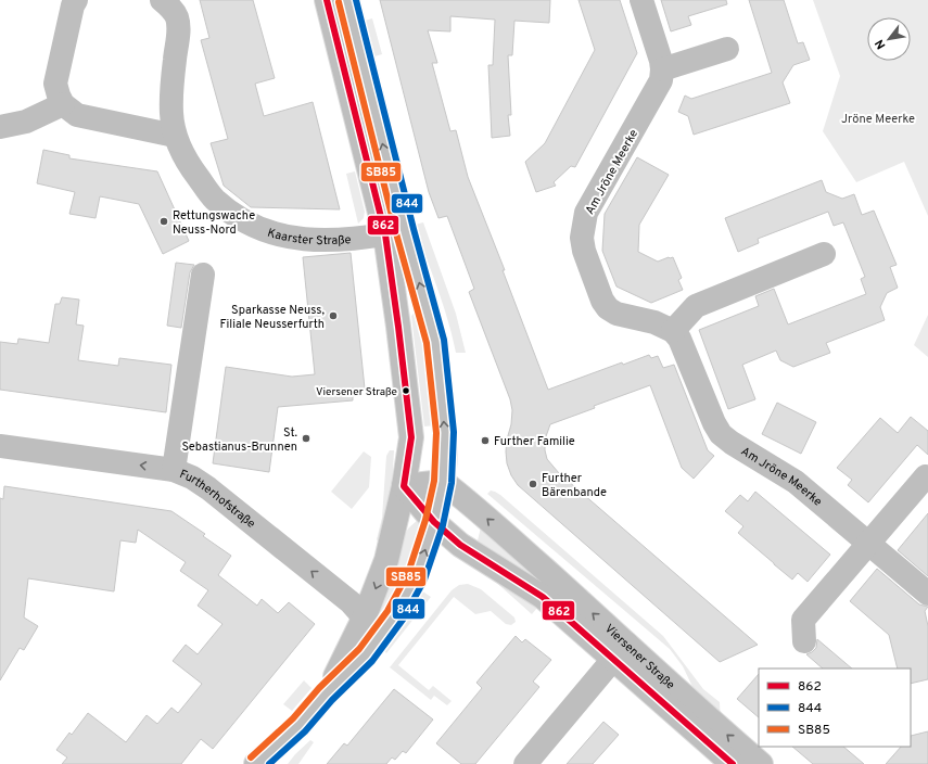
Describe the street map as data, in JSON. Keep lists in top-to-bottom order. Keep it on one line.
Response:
{"streets":{"main road":["Am Jröne Meerke","Kaarster Straße","Furtherhofstraße","Viersener Straße"]},"one_way":["Furtherhofstraße"],"parks":["Jröne Meerke"],"places":["Rettungswache Neuss-Nord","Sparkasse Neuss, Filiale Neusserfurth","Viersener Straße","St. Sebastianus-Brunnen","Further Familie","Further Bärenbande"],"lines":["transit line 862","transit line 844","transit line SB85"],"legend":["862","844","SB85"],"north":"bottom left"}
